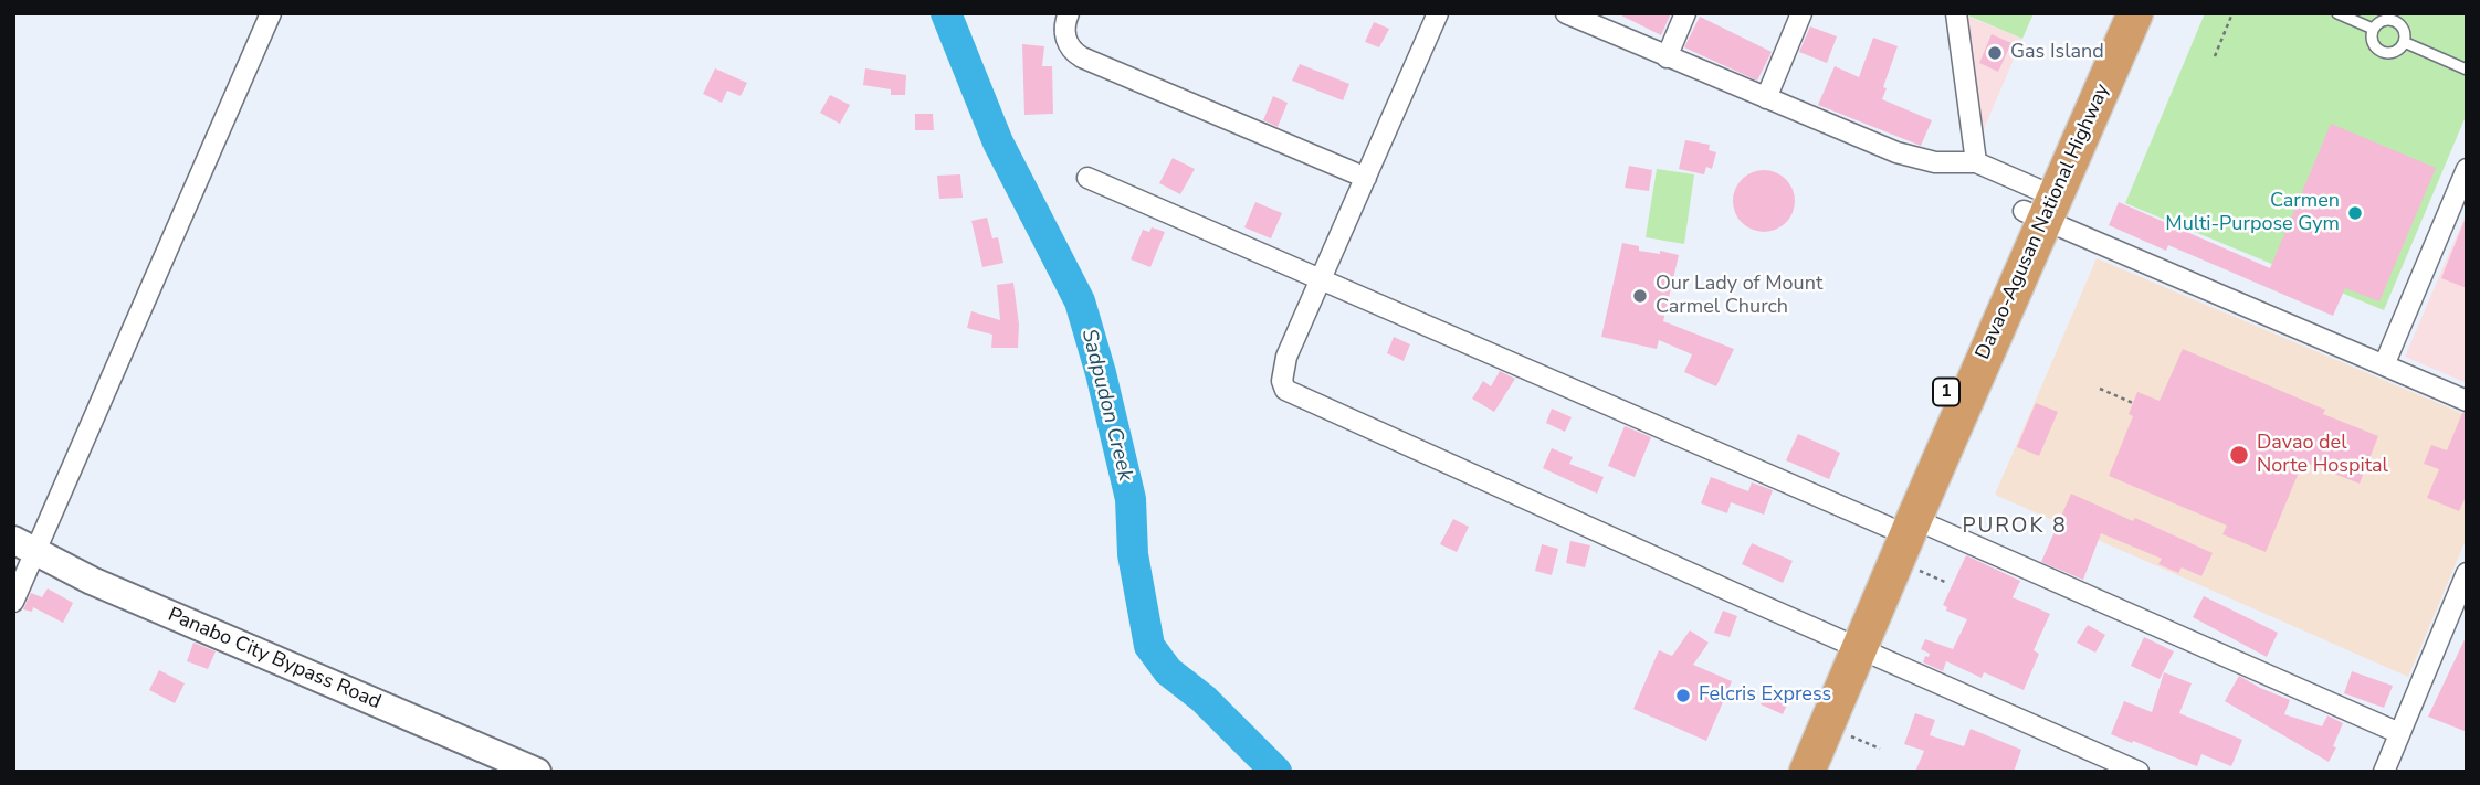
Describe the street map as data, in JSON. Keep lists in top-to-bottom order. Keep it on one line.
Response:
{"streets":{"highway":["Davao-Agusan National Highway","1"],"main road":["Panabo City Bypass Road"]},"districts":["PUROK 8"],"water":["Sadpudon Creek"],"places":["Gas Island","Carmen Multi-Purpose Gym","Our Lady of Mount Carmel Church","Davao del Norte Hospital","Felcris Express"]}
